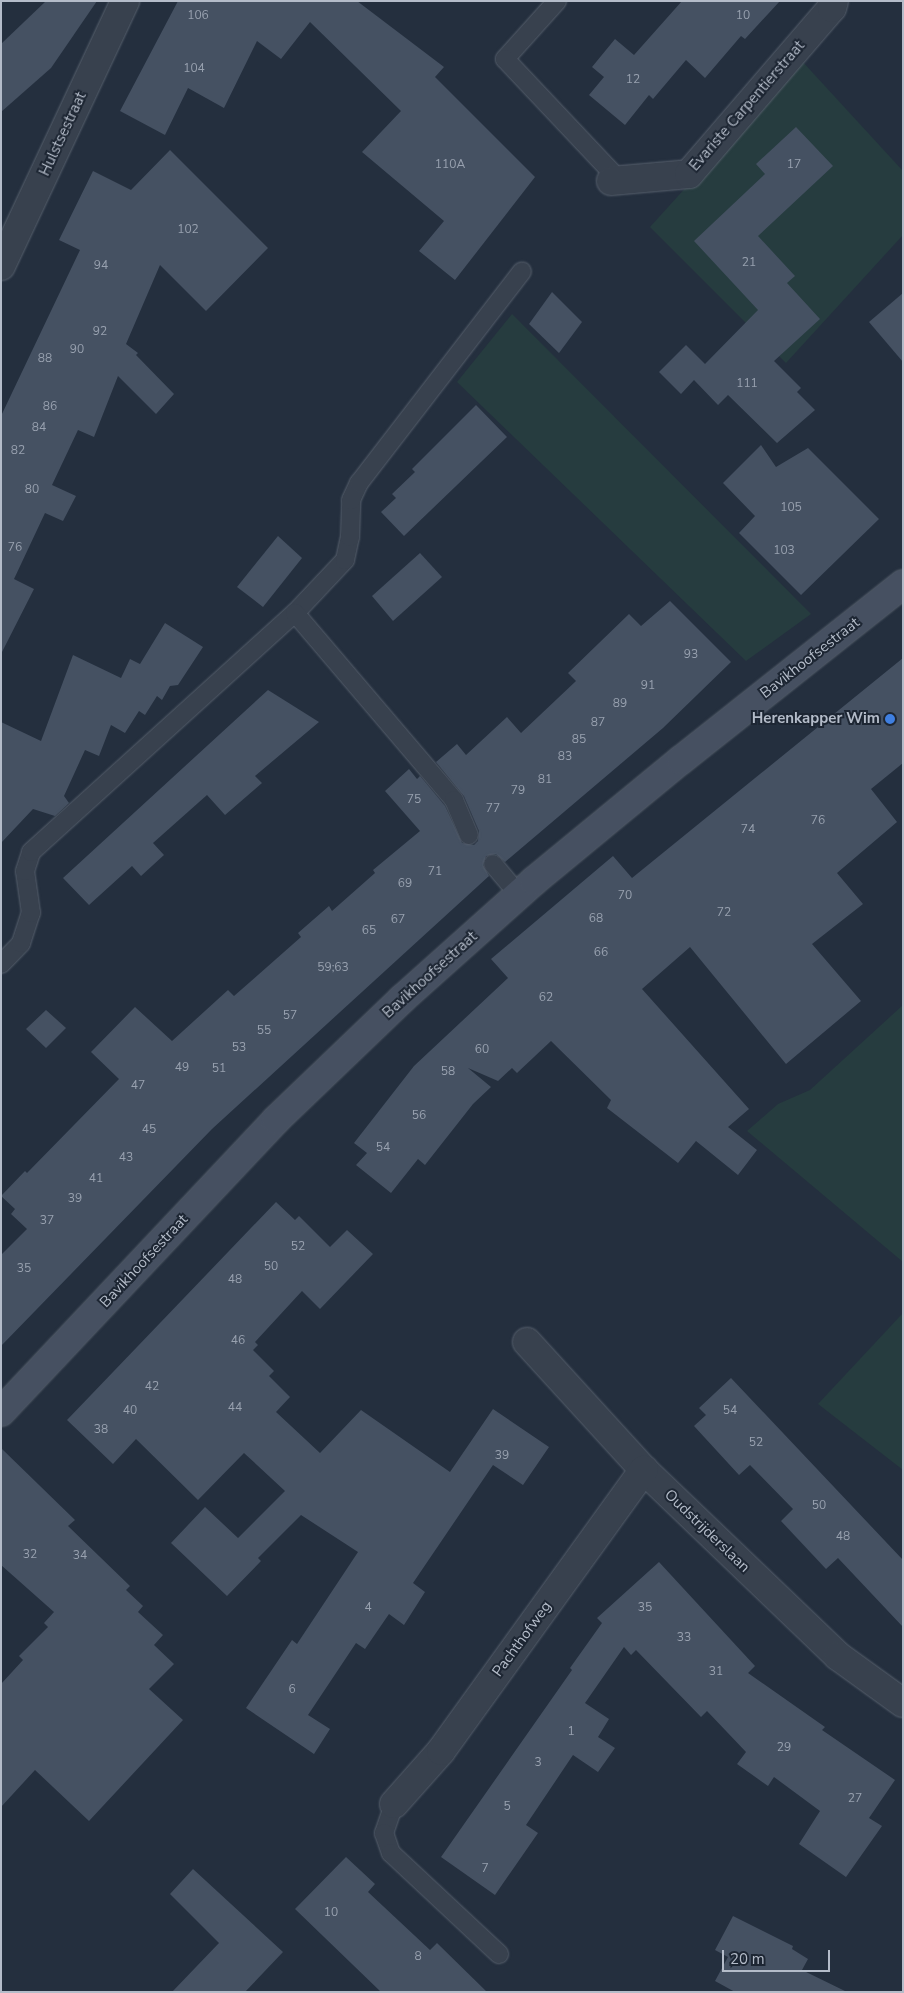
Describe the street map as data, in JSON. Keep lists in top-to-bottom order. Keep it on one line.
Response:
{"streets":{"street":["Evariste Carpentierstraat","Hulstsestraat","Bavikhoofsestraat","Oudstrijderslaan","Pachthofweg"]},"crossings":[["Oudstrijderslaan","Pachthofweg"]],"places":["Herenkapper Wim"],"house_numbers":["106","10","104","12","110A","17","102","21","94","92","90","88","111","86","84","82","80","105","76","103","93","91","89","87","85","83","81","79","75","77","76","74","71","69","70","72","68","67","65","66","59;63","62","57","55","53","60","49","51","58","47","56","45","54","43","41","39","37","52","50","35","48","46","42","44","40","54","38","52","39","50","48","32","34","4","35","33","31","6","1","29","3","27","5","7","10","8"],"scale_bar":"20 m"}
